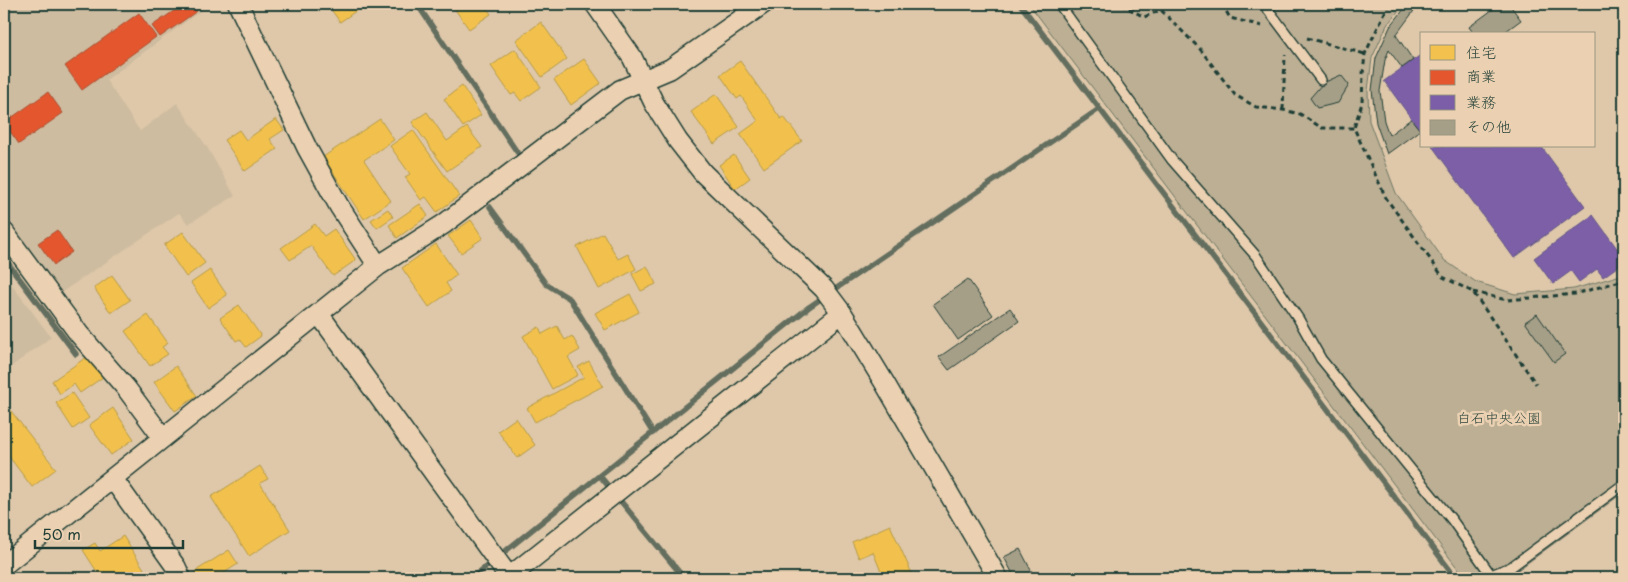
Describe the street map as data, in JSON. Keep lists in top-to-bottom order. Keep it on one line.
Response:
{"parks":["白石中央公園"],"legend":["住宅","商業","業務","その他"],"scale_bar":"50 m"}
